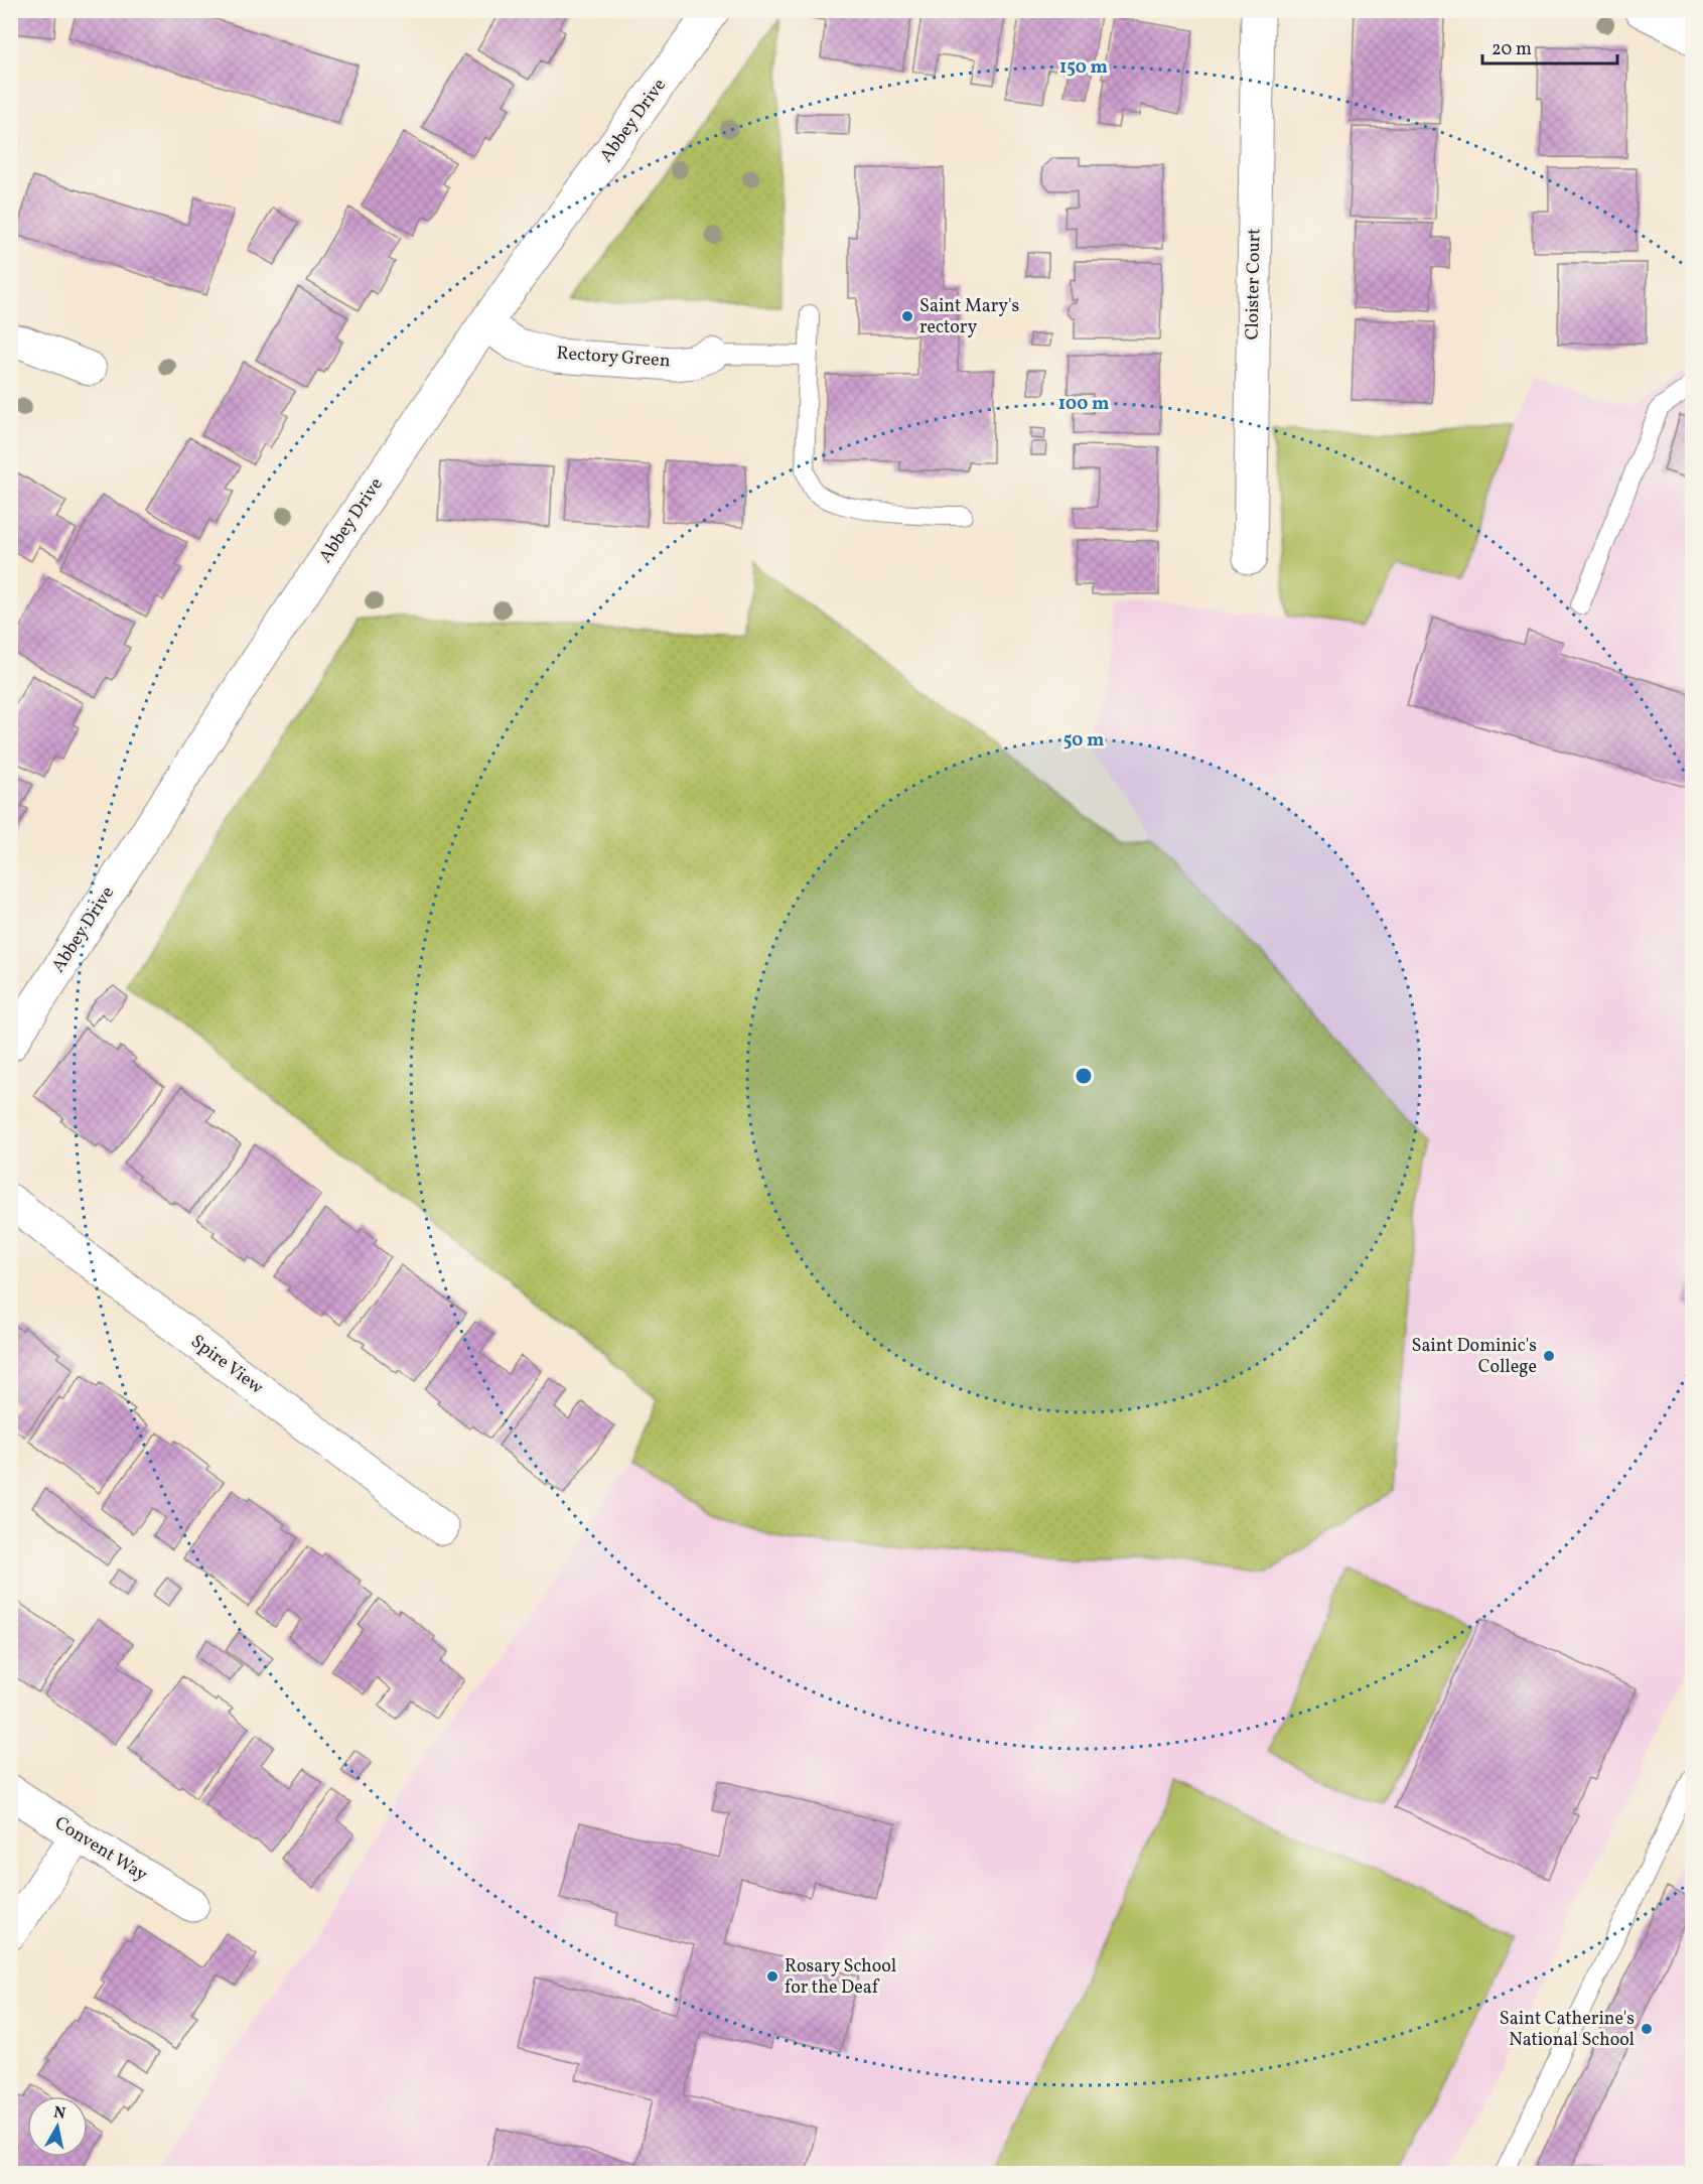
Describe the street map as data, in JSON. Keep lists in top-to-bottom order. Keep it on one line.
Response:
{"streets":{"street":["Abbey Drive","Cloister Court","Rectory Green","Spire View","Convent Way"]},"crossings":[["Abbey Drive","Rectory Green"]],"places":["Saint Mary's rectory","Saint Dominic's College","Rosary School for the Deaf","Saint Catherine's National School"],"scale_bar":"20 m","north":"top","rings":["150 m","100 m","50 m"]}
